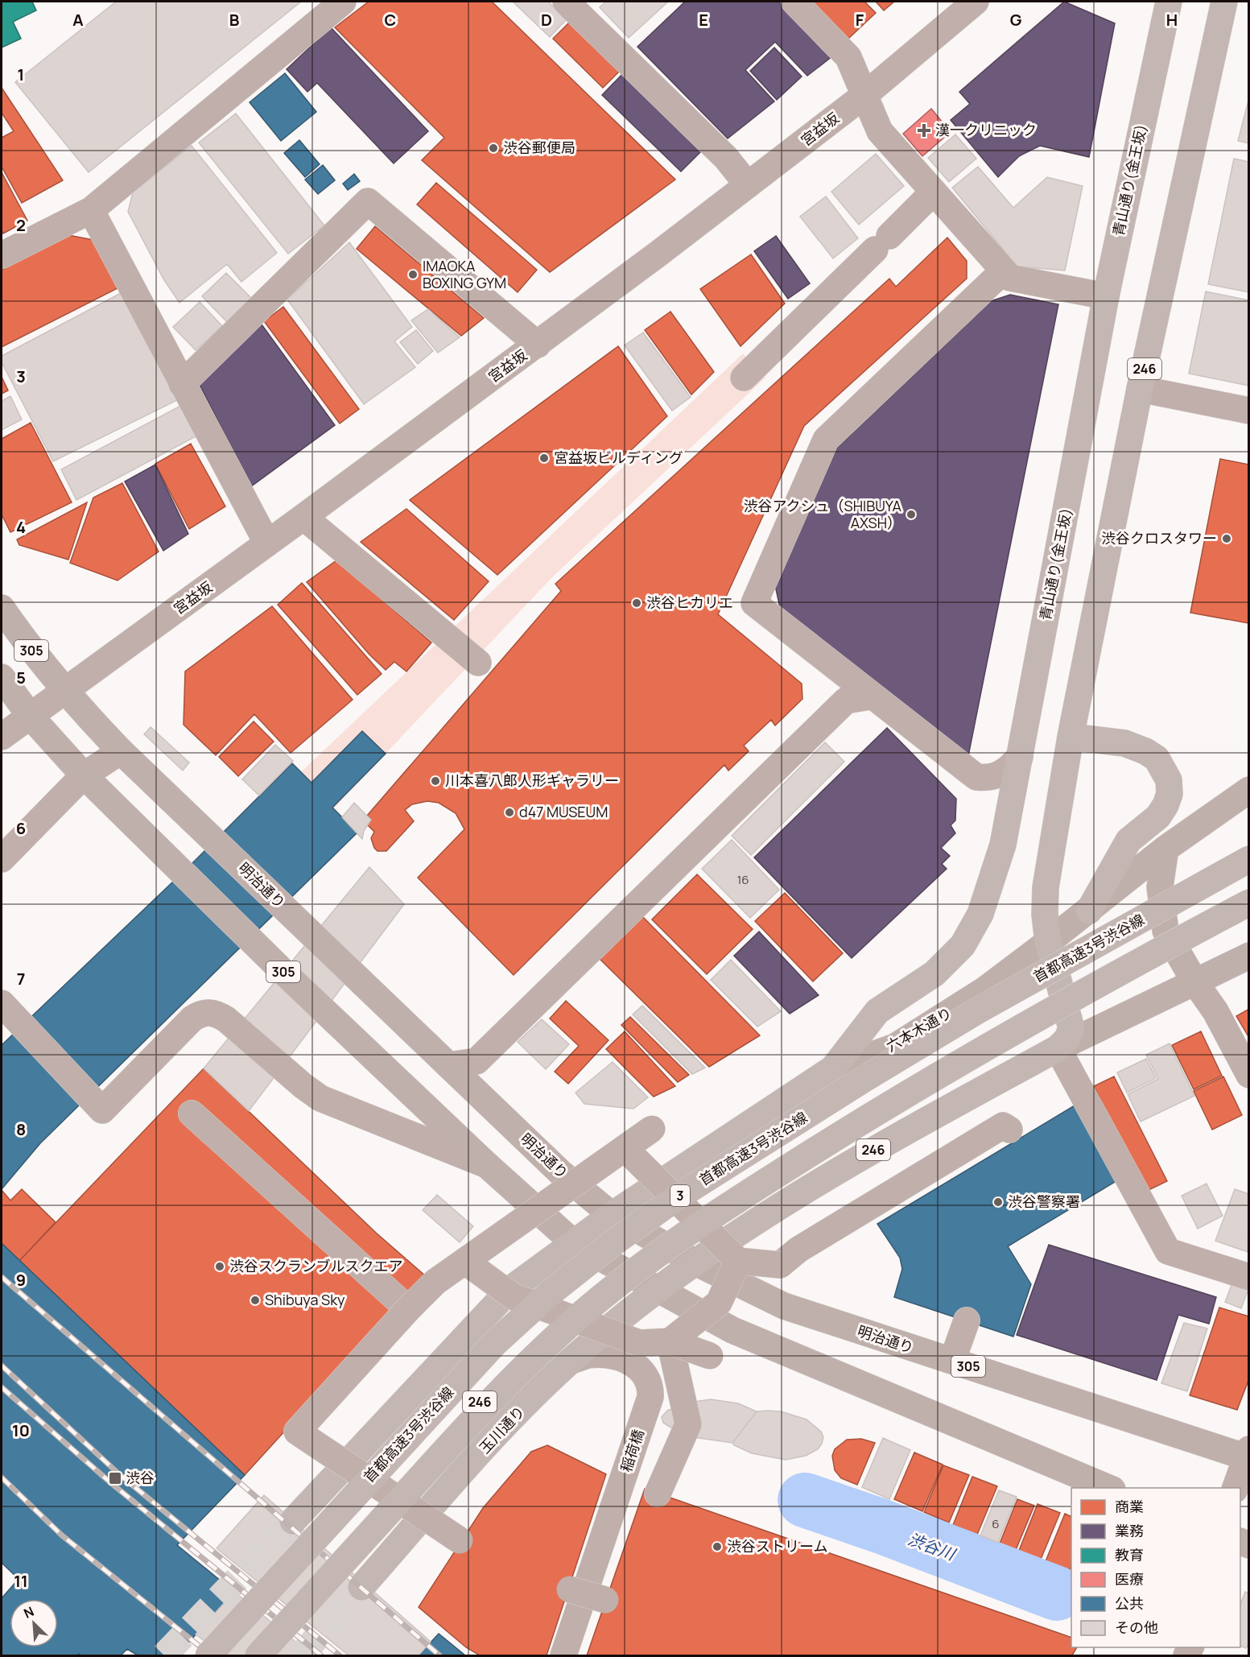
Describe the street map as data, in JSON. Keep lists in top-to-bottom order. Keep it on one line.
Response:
{"streets":{"highway":["青山通り(金王坂)","246","首都高速3号渋谷線","六本木通り","3","玉川通り"],"main road":["305","明治通り"],"street":["宮益坂","稲荷橋"]},"crossings":[["宮益坂","305"],["宮益坂","明治通り"],["青山通り(金王坂)","六本木通り"],["246","305"],["246","明治通り"],["246","六本木通り"],["246","玉川通り"],["305","六本木通り"],["305","玉川通り"],["明治通り","六本木通り"],["玉川通り","稲荷橋"]],"water":["渋谷川"],"places":{"health":["漢一クリニック"],"other":["渋谷郵便局","IMAOKA BOXING GYM","宮益坂ビルディング","渋谷アクシュ（SHIBUYA AXSH）","渋谷クロスタワー","渋谷ヒカリエ","川本喜八郎人形ギャラリー","d47 MUSEUM","渋谷警察署","渋谷スクランブルスクエア","Shibuya Sky","渋谷ストリーム"],"transit":["渋谷"]},"house_numbers":["16","6"],"legend":["商業","業務","教育","医療","公共","その他"],"north":"top left","grid":{"columns":["A","B","C","D","E","F","G","H"],"rows":["1","2","3","4","5","6","7","8","9","10","11"]}}
